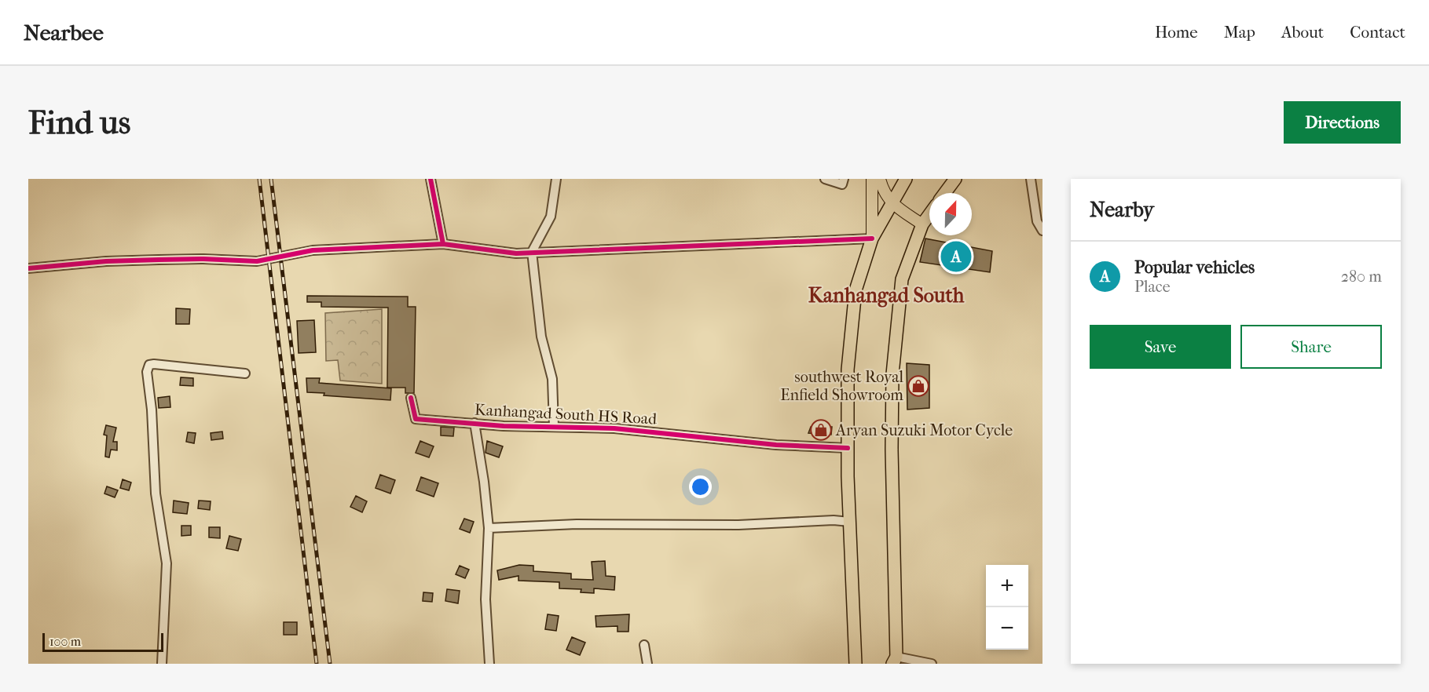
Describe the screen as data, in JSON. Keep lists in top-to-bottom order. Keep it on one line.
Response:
{"streets":{"street":["Kanhangad South HS Road"]},"districts":["Kanhangad South"],"places":{"shop":["southwest Royal Enfield Showroom","Aryan Suzuki Motor Cycle"]},"scale_bar":"100 m","north":"top","page":{"header":"Nearbee","nav":["Home","Map","About","Contact"],"buttons":["Directions",["Save","Share"]],"title":"Find us","heading":"Nearby","pins":"A","list":[{"mark":"A","name":"Popular vehicles","note":"Place","value":"280 m"}],"map_buttons":["+","−"],"scale":"100 m"}}
